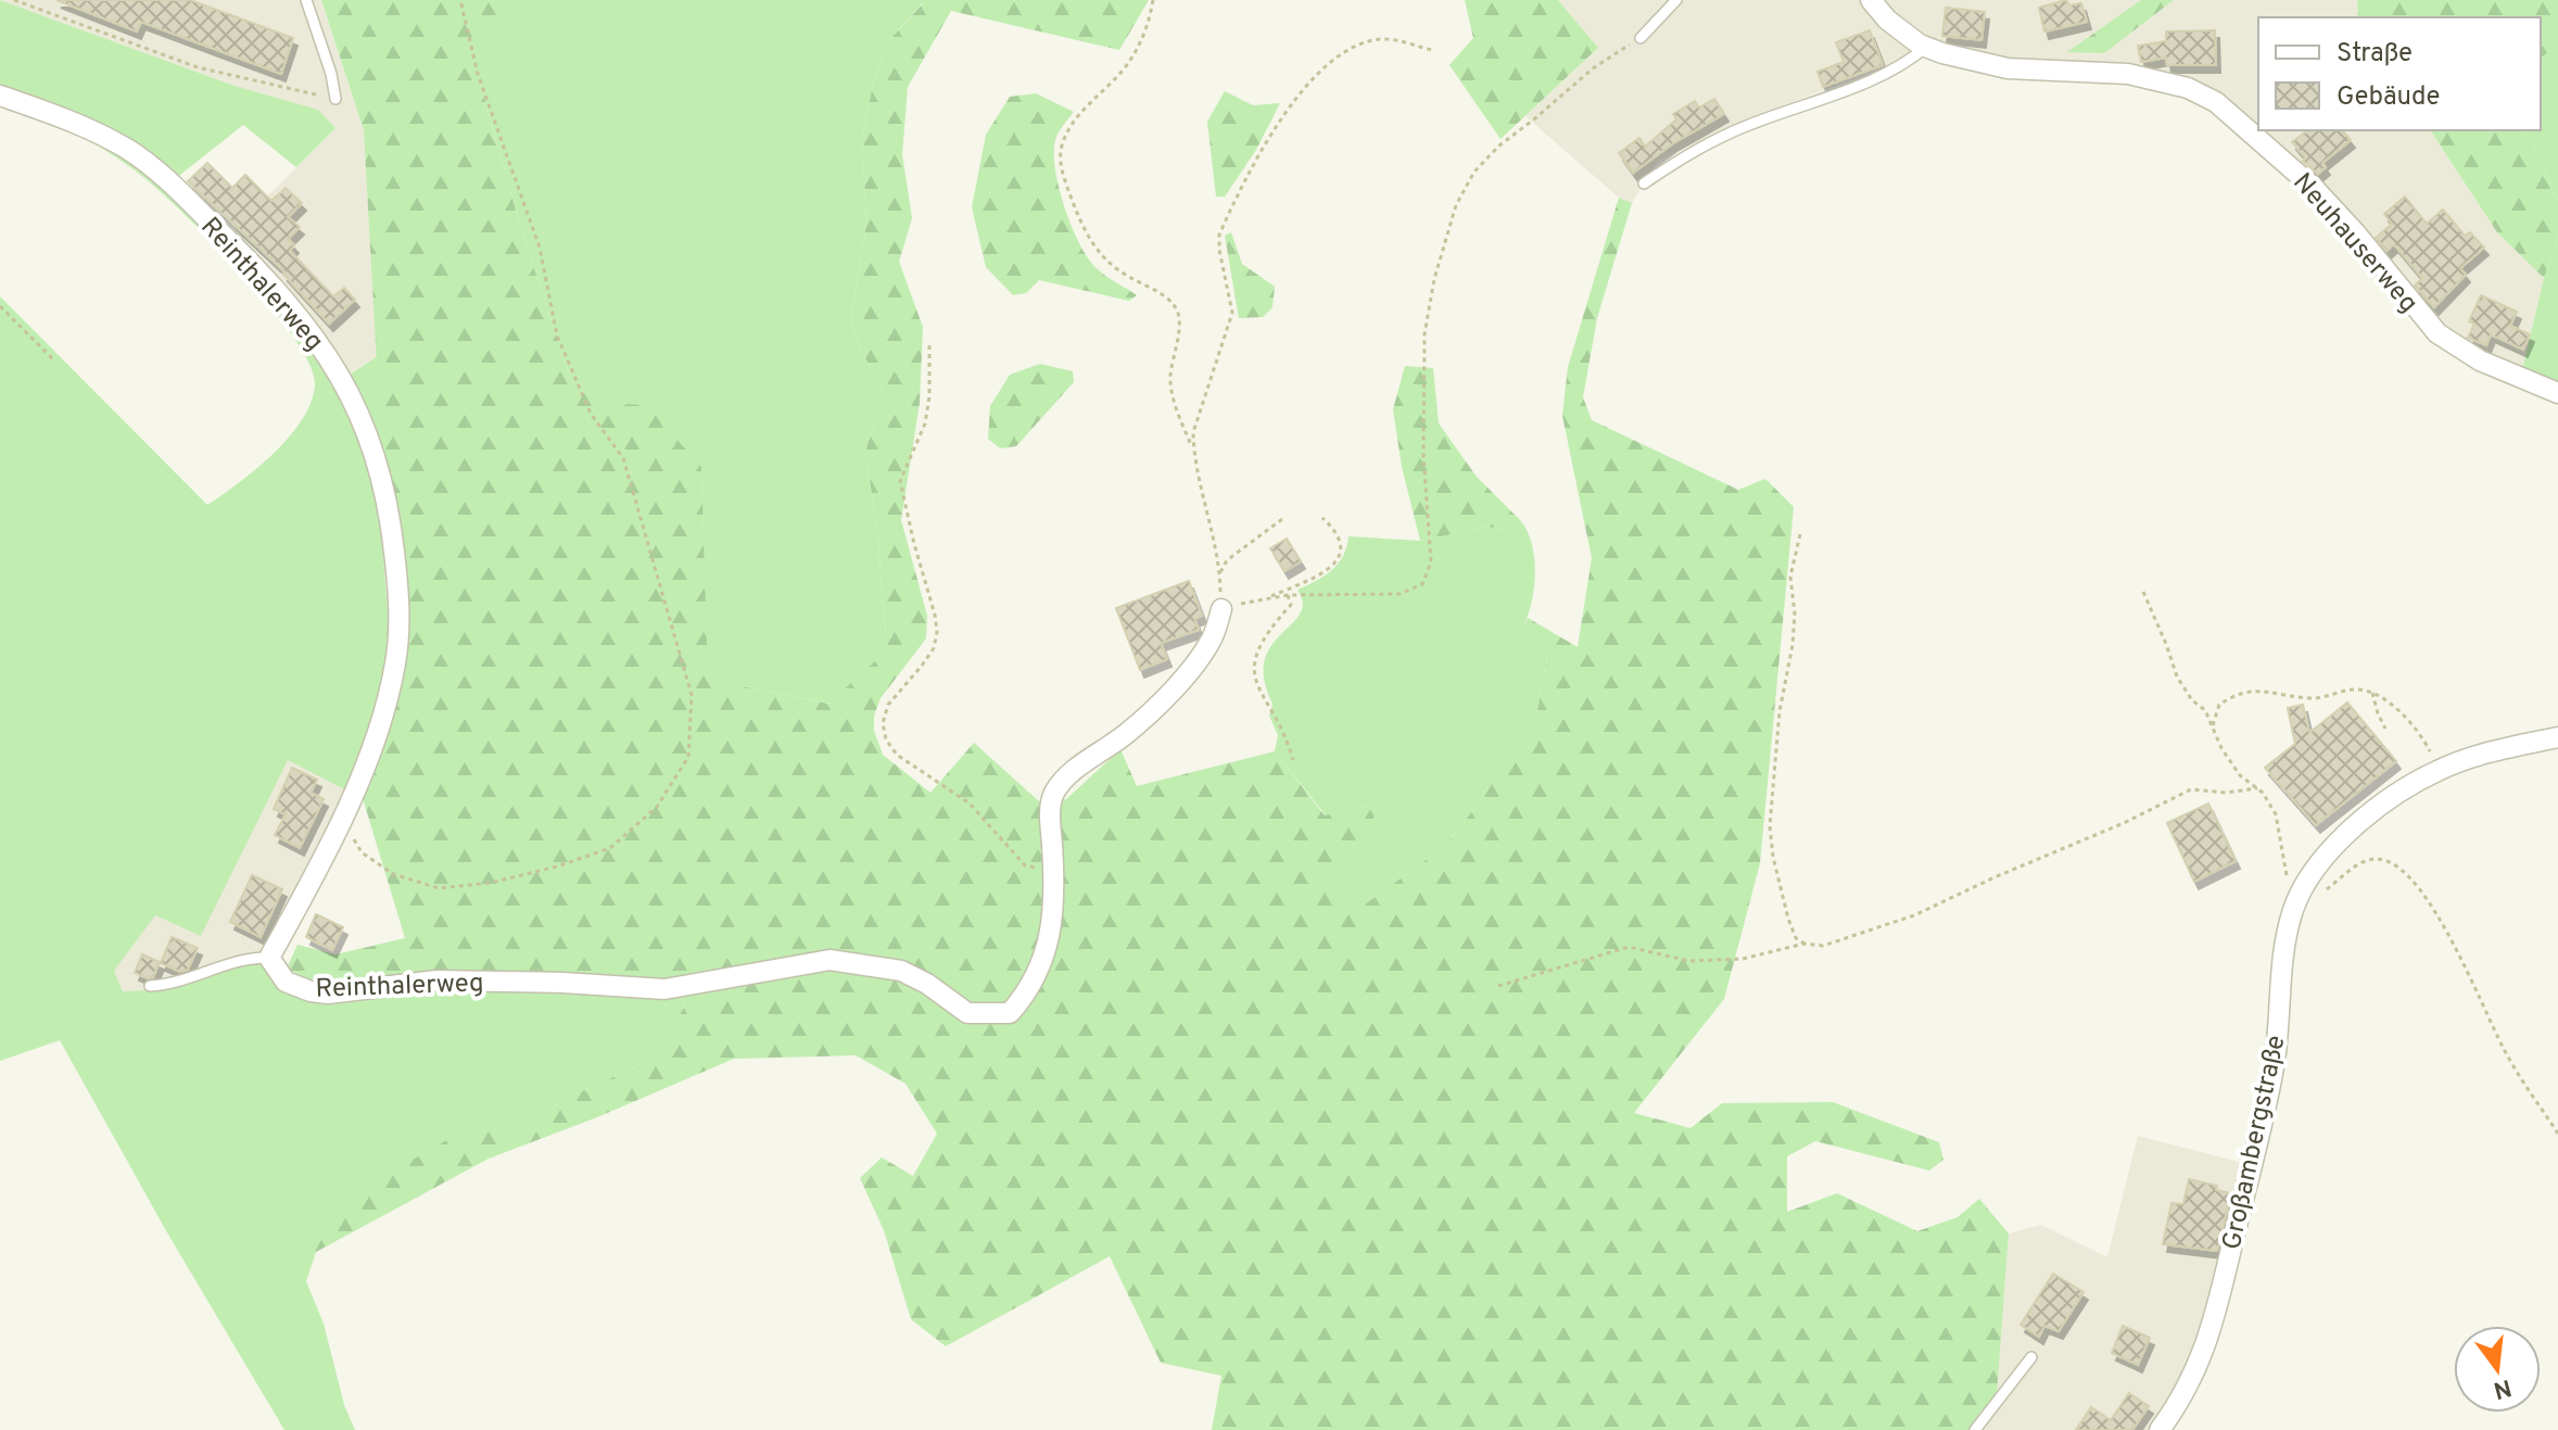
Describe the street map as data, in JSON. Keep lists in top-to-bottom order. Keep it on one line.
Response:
{"streets":{"street":["Neuhauserweg","Reinthalerweg","Großambergstraße"]},"legend":["Straße","Gebäude"],"north":"bottom"}
